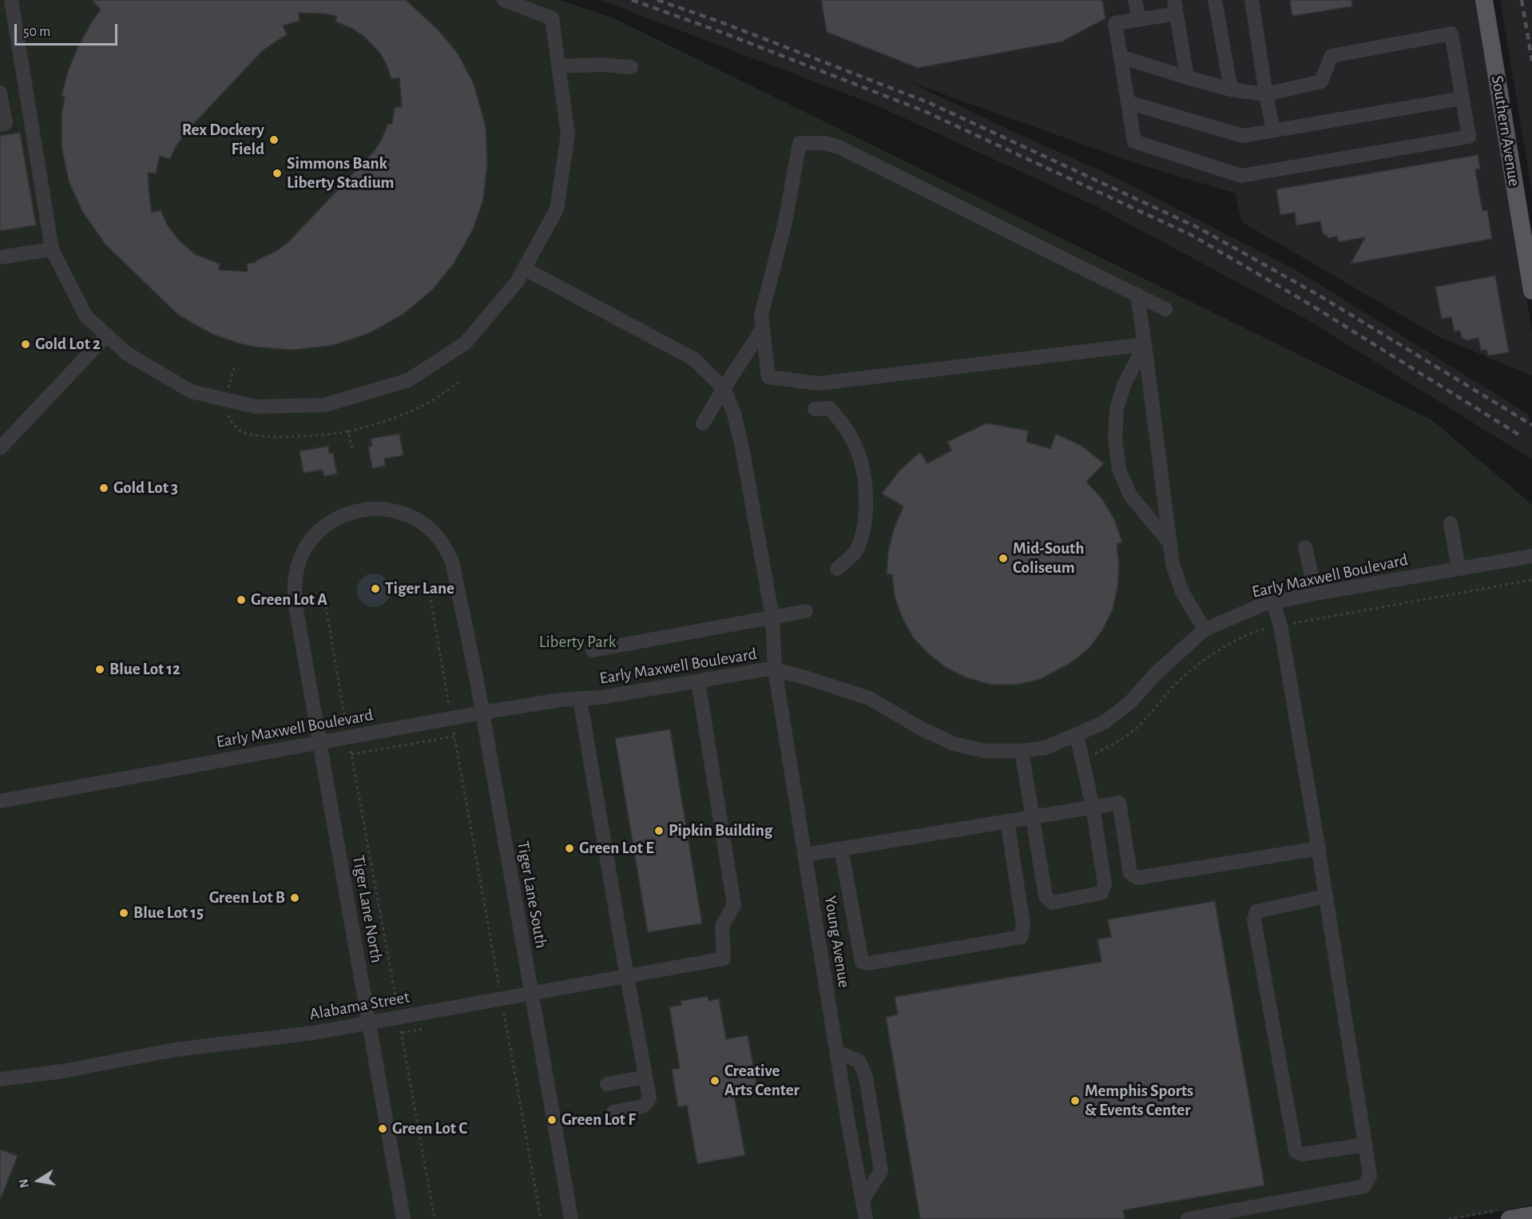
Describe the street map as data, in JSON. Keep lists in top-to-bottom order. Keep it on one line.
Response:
{"streets":{"main road":["Southern Avenue"],"street":["Early Maxwell Boulevard","Tiger Lane South","Tiger Lane North","Young Avenue","Alabama Street"]},"crossings":[["Early Maxwell Boulevard","Tiger Lane South"],["Early Maxwell Boulevard","Tiger Lane North"],["Early Maxwell Boulevard","Young Avenue"],["Early Maxwell Boulevard","Alabama Street"],["Tiger Lane South","Tiger Lane North"],["Tiger Lane South","Alabama Street"],["Tiger Lane North","Alabama Street"]],"parks":["Liberty Park"],"places":["Rex Dockery Field","Simmons Bank Liberty Stadium","Gold Lot 2","Gold Lot 3","Mid-South Coliseum","Tiger Lane","Green Lot A","Blue Lot 12","Pipkin Building","Green Lot E","Green Lot B","Blue Lot 15","Creative Arts Center","Memphis Sports & Events Center","Green Lot F","Green Lot C"],"scale_bar":"50 m","north":"left"}
